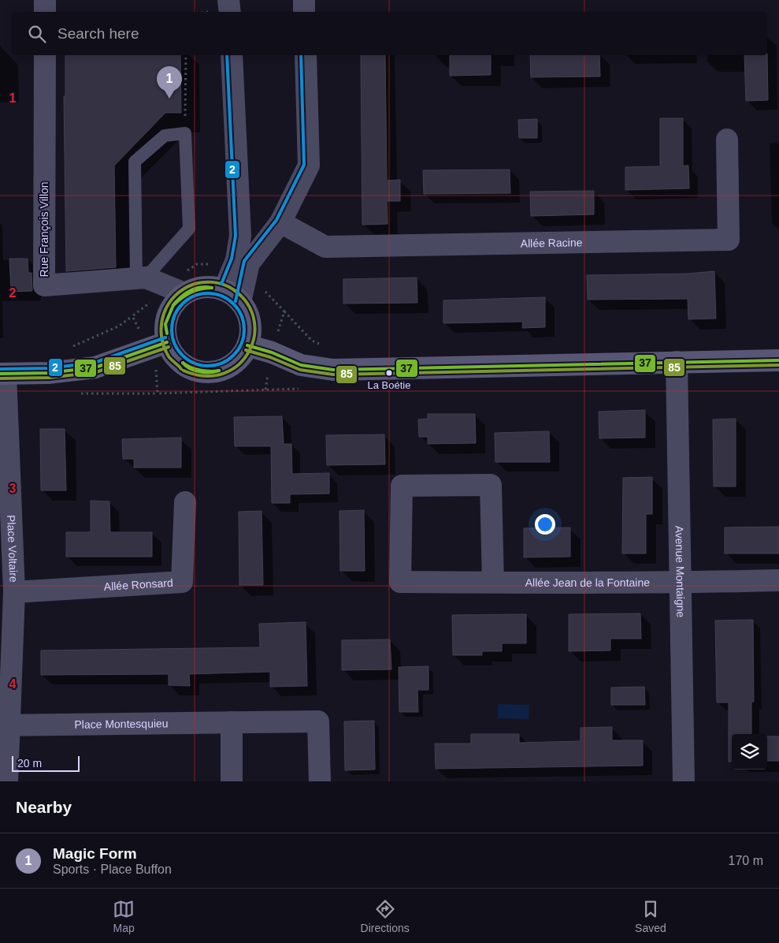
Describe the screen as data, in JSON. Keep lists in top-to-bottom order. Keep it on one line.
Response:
{"streets":{"street":["Rue François Villon","Allée Racine","Place Voltaire","Avenue Montaigne","Allée Jean de la Fontaine","Allée Ronsard","Place Montesquieu"]},"crossings":[["Place Voltaire","Allée Ronsard"],["Place Voltaire","Place Montesquieu"],["Avenue Montaigne","Allée Jean de la Fontaine"]],"places":["La Boétie"],"lines":["transit line 2","transit line 85","transit line 37"],"scale_bar":"20 m","page":{"search":"Search here","pins":"1","scale":"20 m","heading":"Nearby","list":[{"mark":"1","name":"Magic Form","note":"Sports · Place Buffon","value":"170 m"}],"nav":["Map","Directions","Saved"]},"grid":{"rows":["1","2","3","4"]}}
